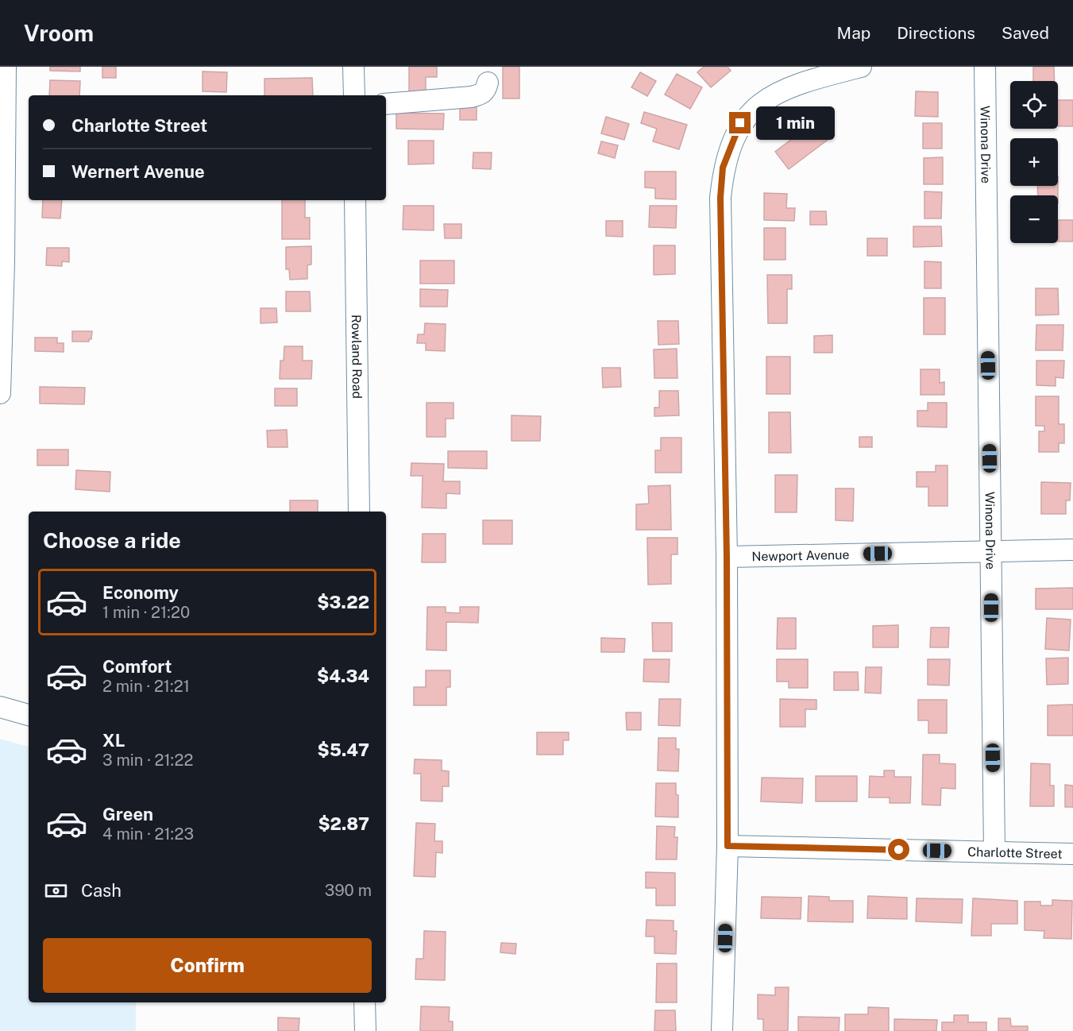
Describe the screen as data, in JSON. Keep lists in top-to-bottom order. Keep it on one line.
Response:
{"streets":{"street":["Winona Drive","Rowland Road","Newport Avenue","Charlotte Street"]},"crossings":[["Winona Drive","Newport Avenue"],["Winona Drive","Charlotte Street"]],"page":{"header":"Vroom","nav":["Map","Directions","Saved"],"map_buttons":["+","−"],"banner":["Charlotte Street","Wernert Avenue"],"bubble":"1 min","heading":"Choose a ride","list":[{"name":"Economy","note":"1 min · 21:20","value":"$3.22"},{"name":"Comfort","note":"2 min · 21:21","value":"$4.34"},{"name":"XL","note":"3 min · 21:22","value":"$5.47"},{"name":"Green","note":"4 min · 21:23","value":"$2.87"}],"pay":["Cash","390 m"],"buttons":"Confirm"}}
